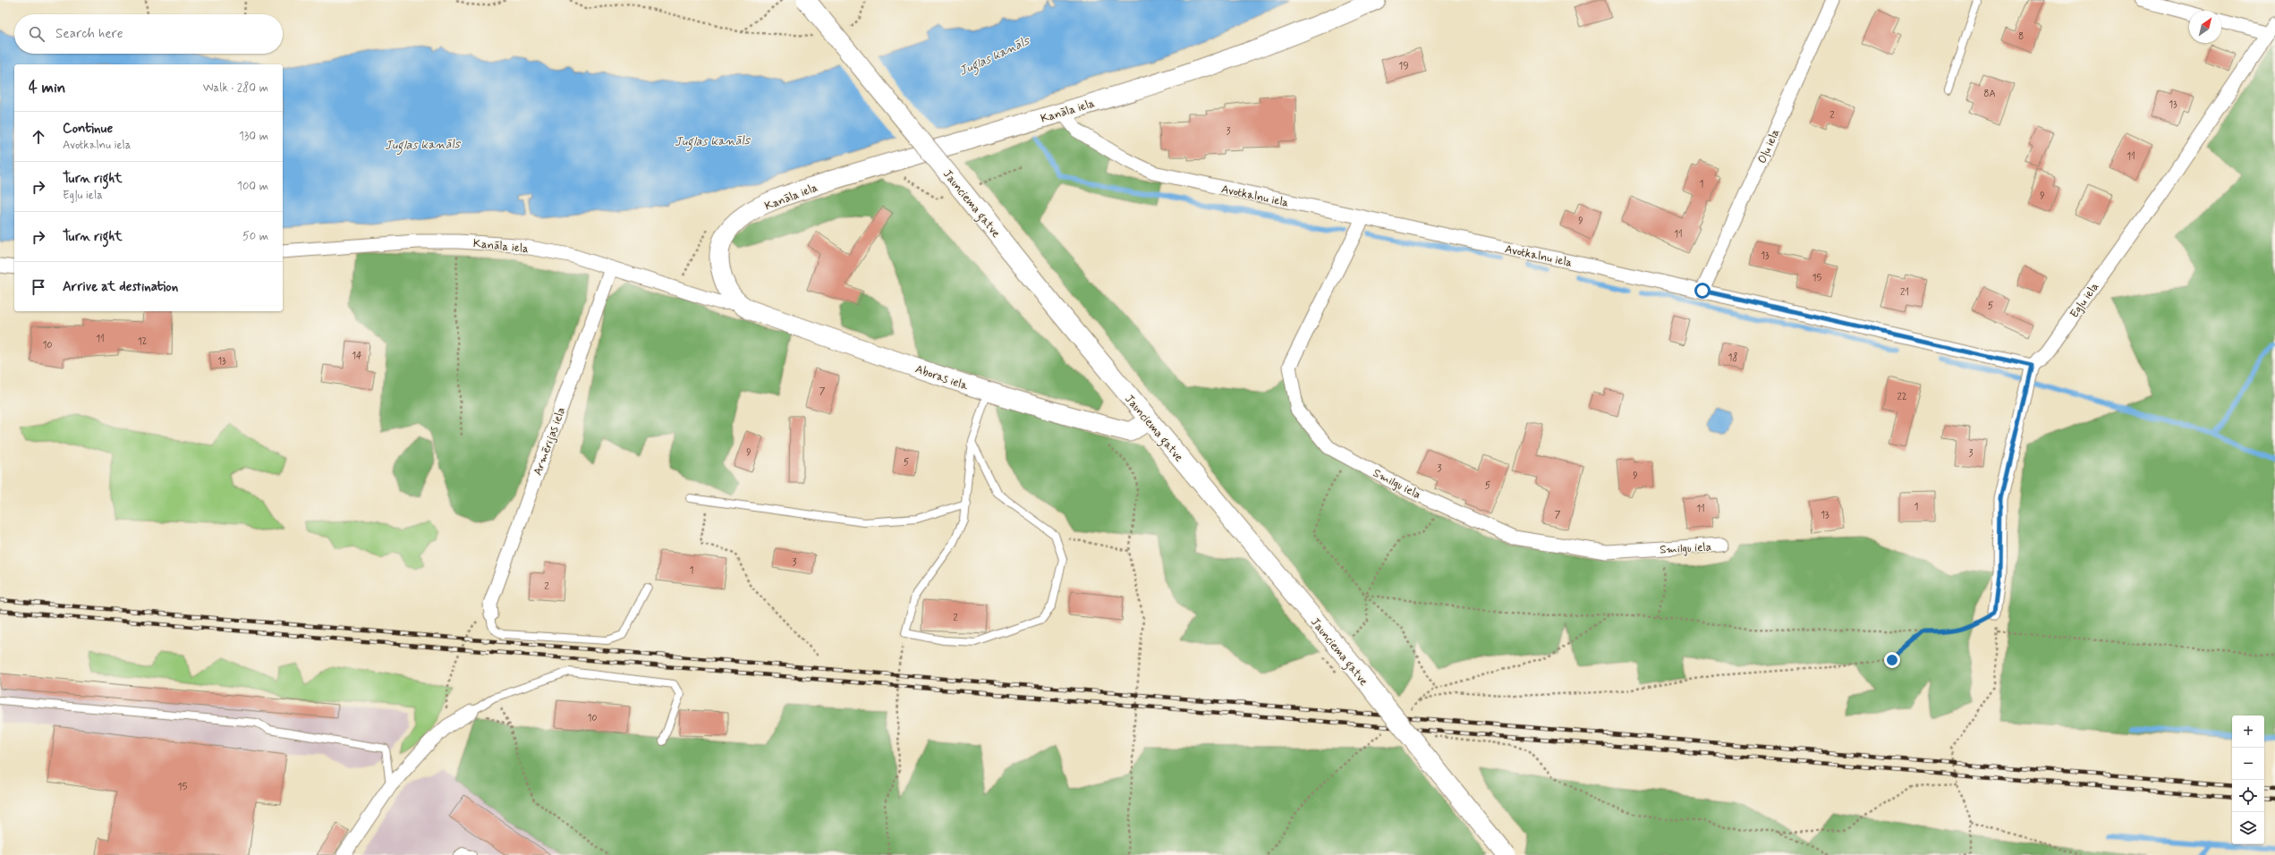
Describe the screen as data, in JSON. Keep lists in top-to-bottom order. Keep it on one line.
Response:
{"streets":{"street":["Kanāla iela","Oļu iela","Avotkalnu iela","Jaunciema gatve","Egļu iela","Aboras iela","Armērijas iela","Smilgu iela"]},"crossings":[["Kanāla iela","Avotkalnu iela"],["Kanāla iela","Aboras iela"],["Kanāla iela","Armērijas iela"],["Oļu iela","Avotkalnu iela"],["Avotkalnu iela","Egļu iela"],["Avotkalnu iela","Smilgu iela"],["Jaunciema gatve","Aboras iela"]],"water":["Juglas kanāls"],"house_numbers":["8","19","8A","13","2","3","11","1","9","9","11","13","15","21","5","11","12","10","14","18","13","7","22","9","3","5","3","9","5","1","11","7","13","3","1","2","2","10","15"],"north":"top right","page":{"search":"Search here","heading":["4 min","Walk · 280 m"],"list":[["Continue","Avotkalnu iela","130 m"],["Turn right","Egļu iela","100 m"],["Turn right","50 m"],"Arrive at destination"],"map_buttons":["+","−"]}}
